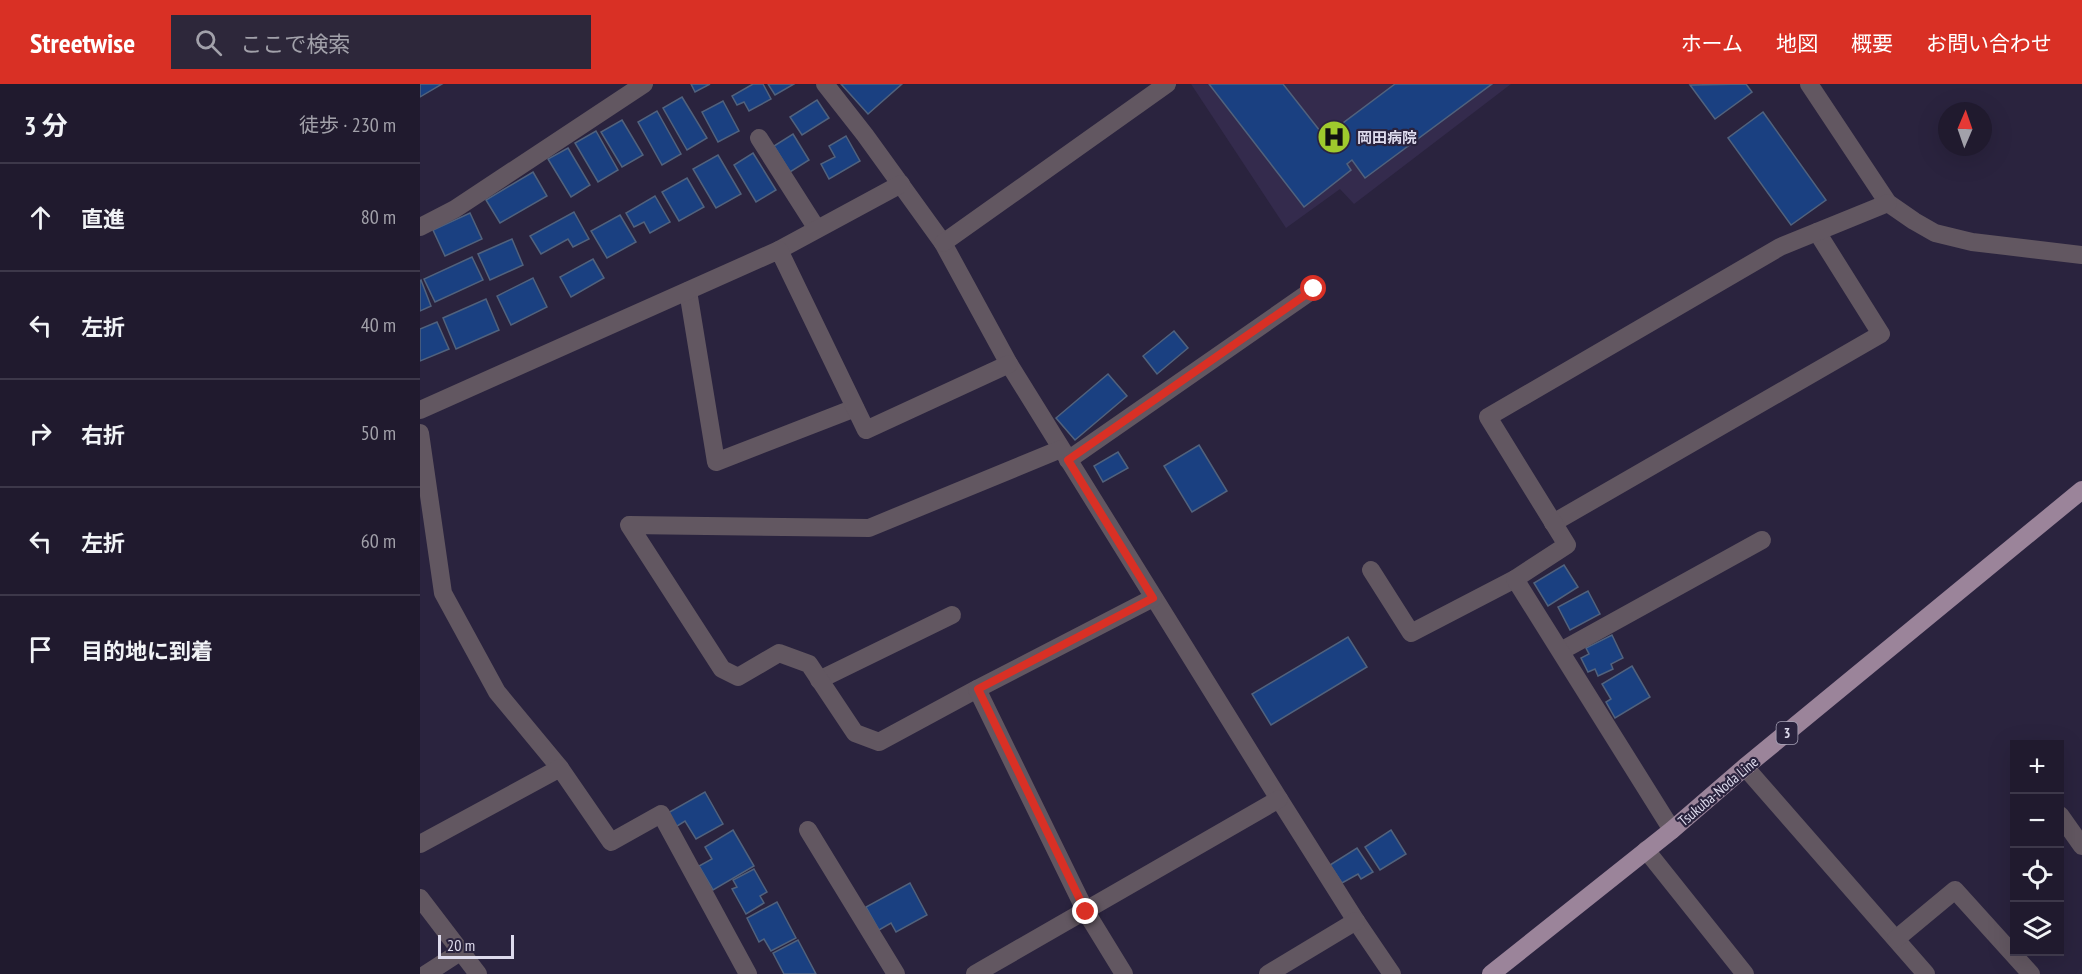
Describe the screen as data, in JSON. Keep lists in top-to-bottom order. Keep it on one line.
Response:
{"streets":{"main road":["3","Tsukuba-Noda Line"]},"places":{"hospital":["岡田病院"]},"scale_bar":"20 m","north":"top","page":{"header":"Streetwise","search":"ここで検索","nav":["ホーム","地図","概要","お問い合わせ"],"heading":["3 分","徒歩 · 230 m"],"list":[["直進","80 m"],["左折","40 m"],["右折","50 m"],["左折","60 m"],"目的地に到着"],"map_buttons":["+","−"],"scale":"20 m"}}
